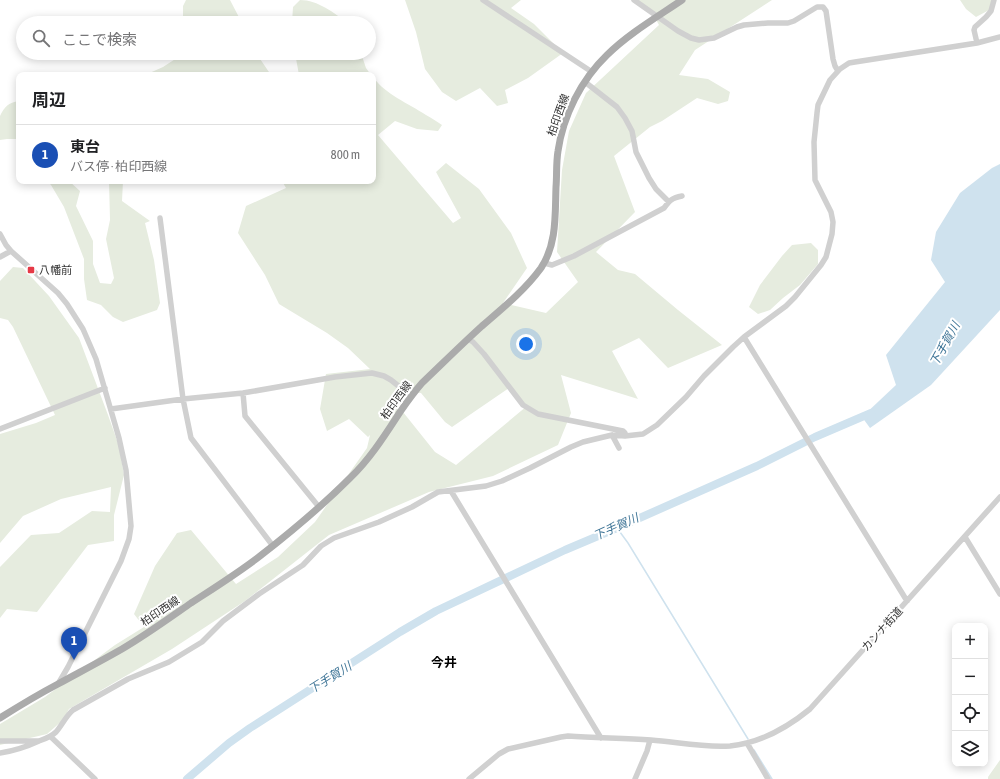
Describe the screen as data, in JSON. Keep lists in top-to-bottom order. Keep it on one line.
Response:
{"streets":{"main road":["柏印西線"],"street":["カンナ街道"]},"districts":["今井"],"water":["下手賀川"],"places":{"transit":["八幡前"]},"page":{"search":"ここで検索","heading":"周辺","list":[{"mark":"1","name":"東台","note":"バス停 · 柏印西線","value":"800 m"}],"map_buttons":["+","−"],"pins":"1"}}
